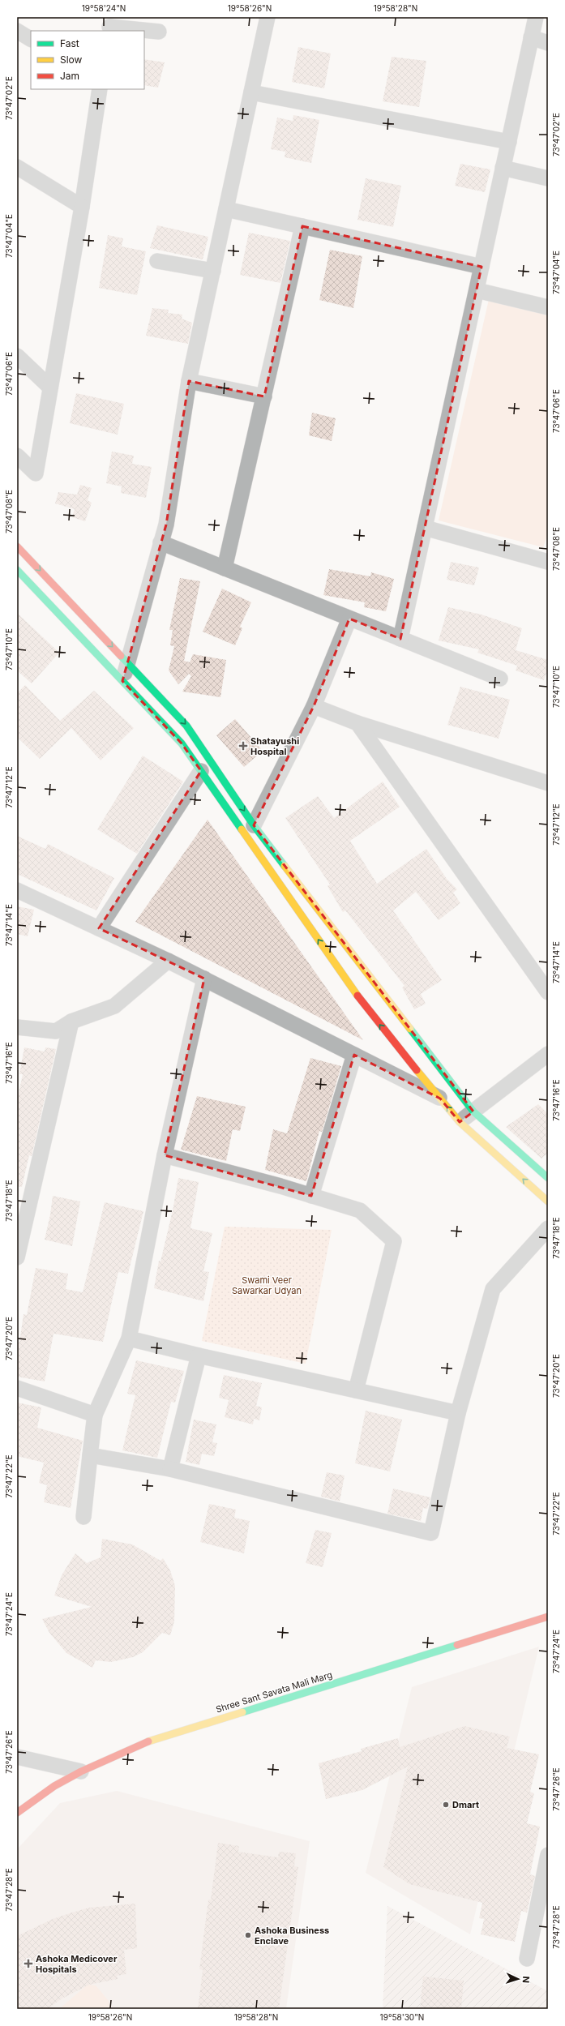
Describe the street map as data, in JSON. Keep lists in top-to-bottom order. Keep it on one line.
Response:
{"streets":{"main road":["Shree Sant Savata Mali Marg"]},"parks":["Swami Veer Sawarkar Udyan"],"places":{"health":["Shatayushi Hospital","Ashoka Medicover Hospitals"],"other":["Dmart","Ashoka Business Enclave"]},"legend":["Fast","Slow","Jam"],"north":"right","coordinates":["19°58'24\"N","19°58'26\"N","19°58'28\"N","73°47'02\"E","73°47'04\"E","73°47'06\"E","73°47'08\"E","73°47'10\"E","73°47'12\"E","73°47'14\"E","73°47'16\"E","73°47'18\"E","73°47'20\"E","73°47'22\"E","73°47'24\"E","73°47'26\"E","73°47'28\"E","19°58'30\"N"]}
